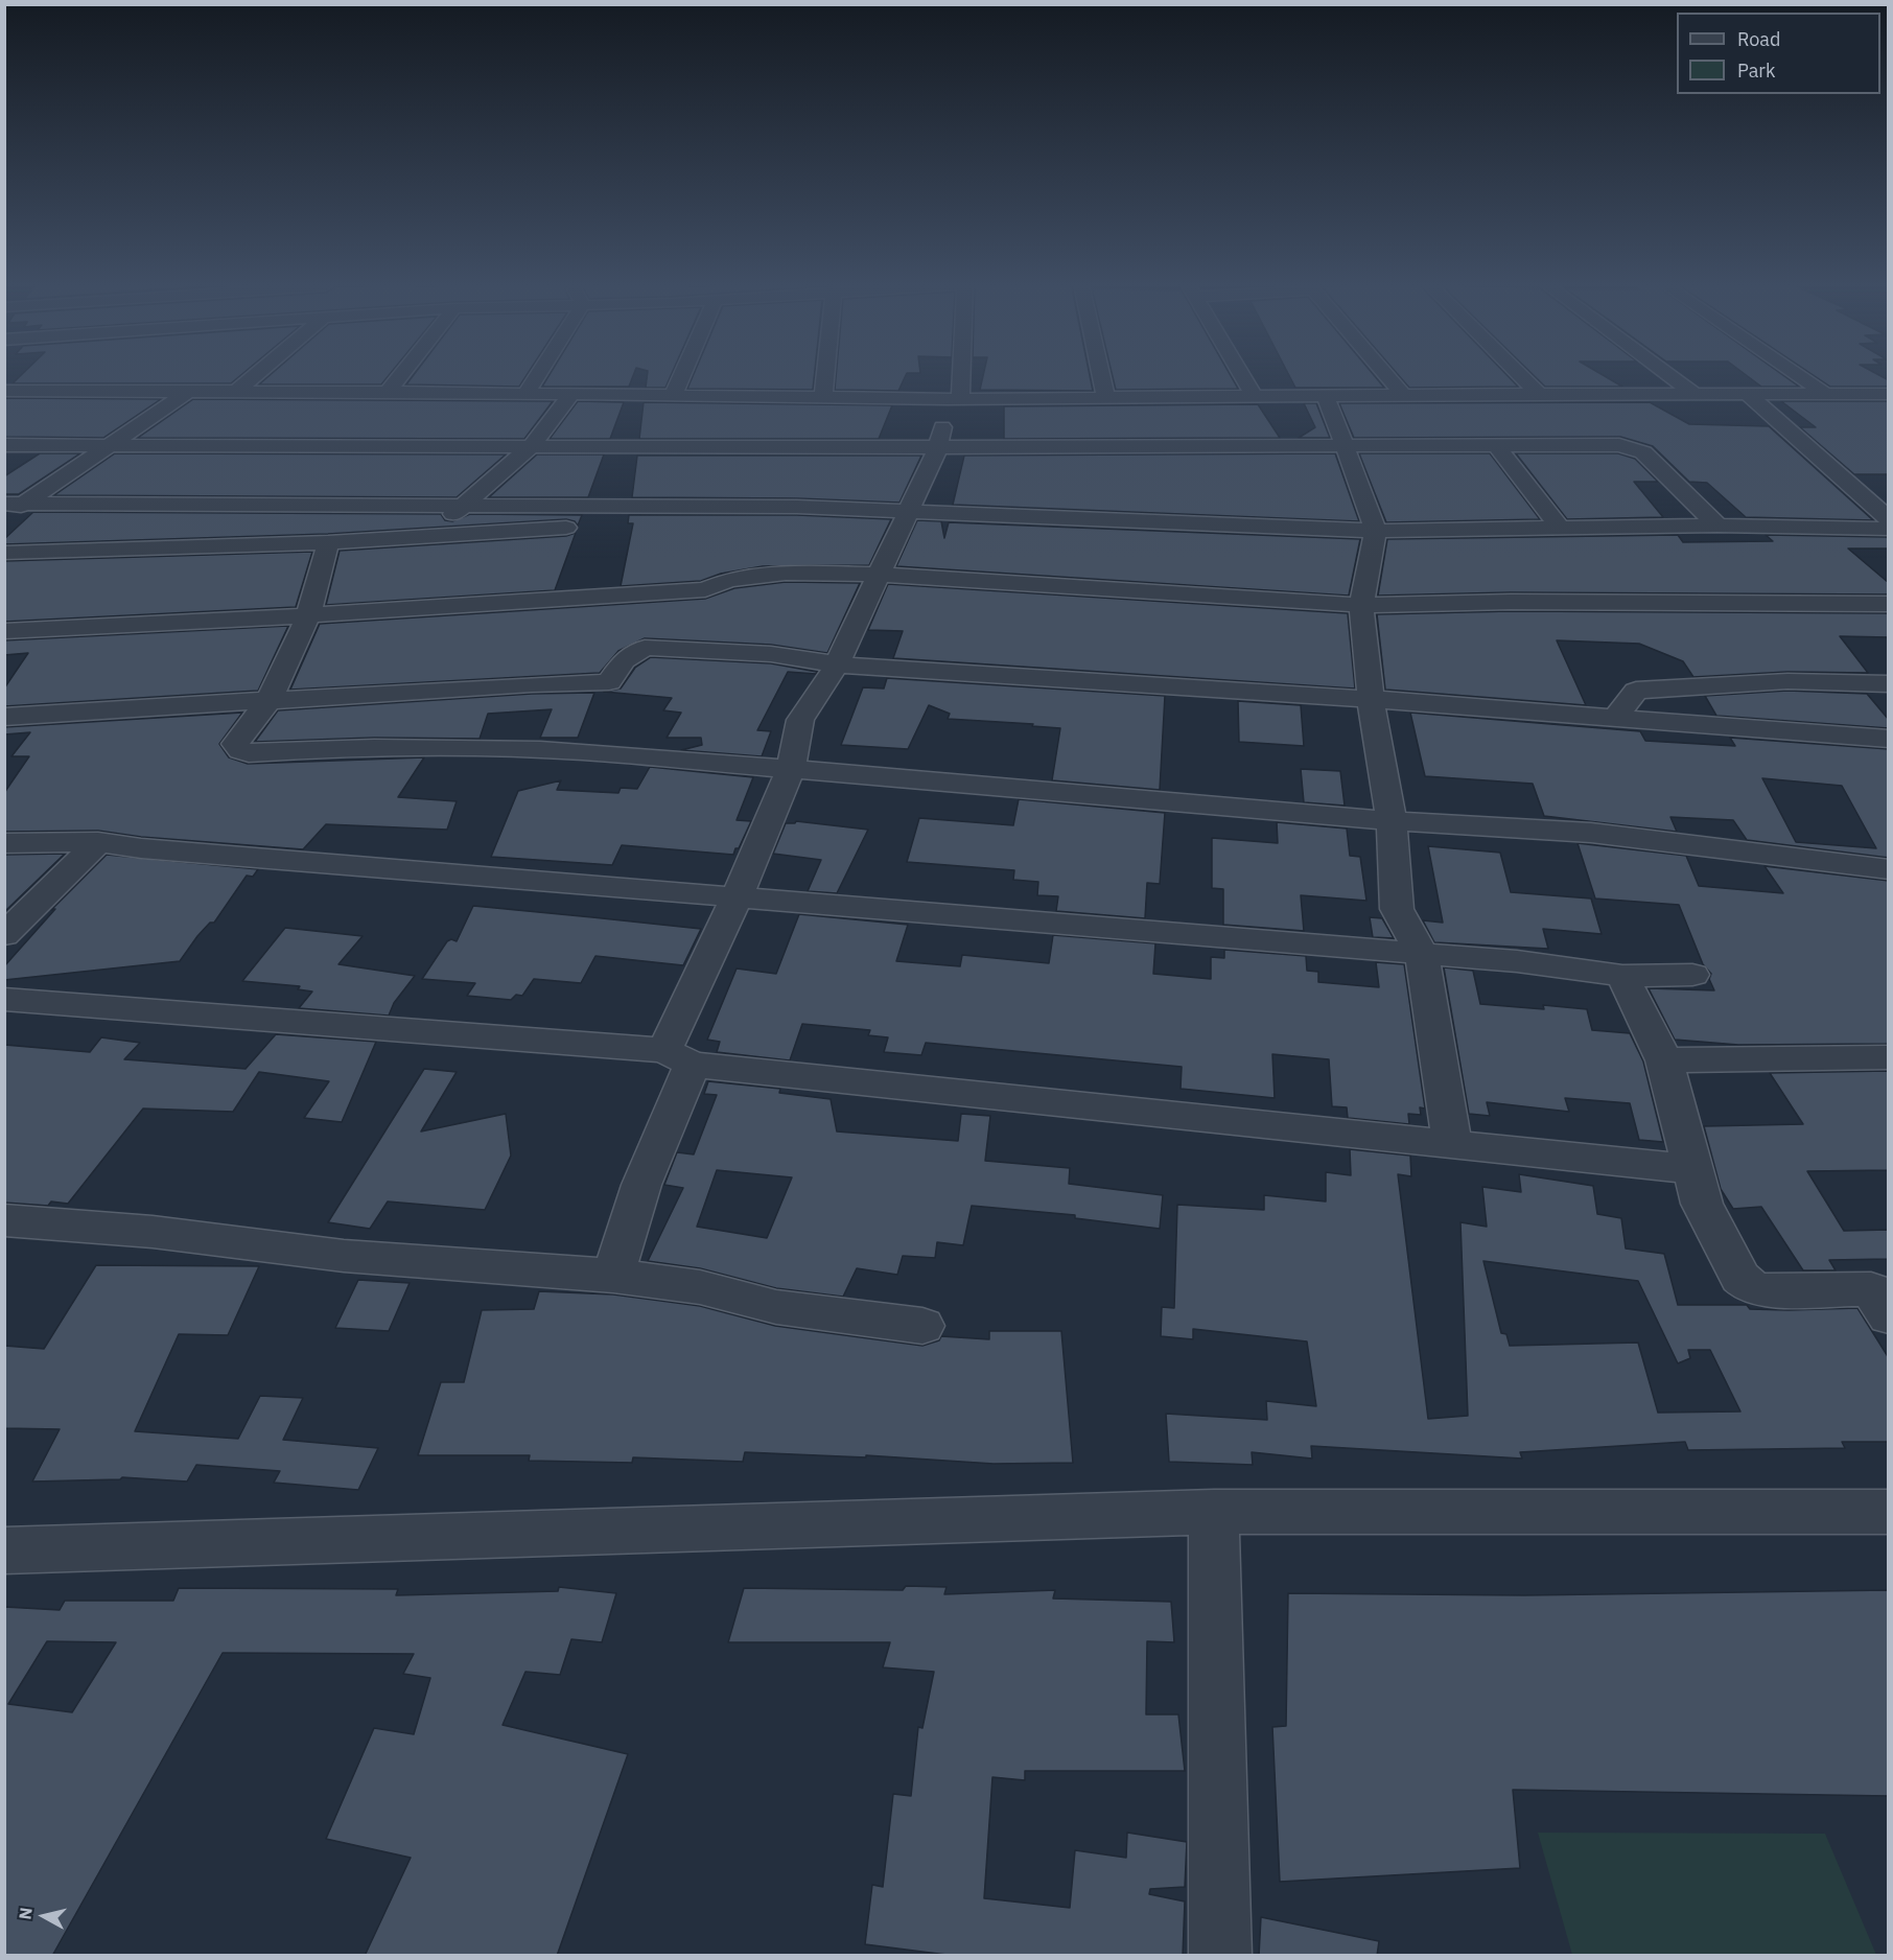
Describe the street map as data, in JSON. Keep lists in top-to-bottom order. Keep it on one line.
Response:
{"legend":["Road","Park"],"north":"left"}
